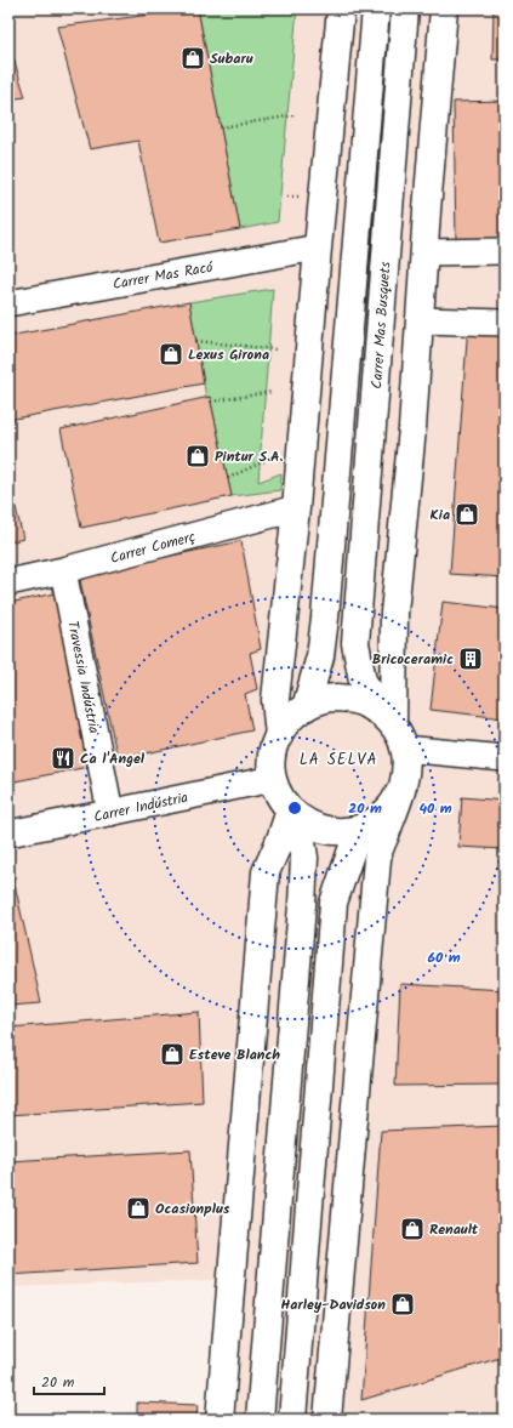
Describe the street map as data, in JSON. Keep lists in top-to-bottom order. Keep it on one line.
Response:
{"streets":{"main road":["Carrer Mas Busquets"],"street":["Carrer Mas Racó","Carrer Comerç","Travessia Indústria","Carrer Indústria"]},"crossings":[["Carrer Mas Busquets","Carrer Indústria"],["Carrer Comerç","Travessia Indústria"],["Travessia Indústria","Carrer Indústria"]],"districts":["LA SELVA"],"places":{"shop":["Subaru","Lexus Girona","Pintur S.A.","Kia","Esteve Blanch","Ocasionplus","Renault","Harley-Davidson"],"building":["Bricoceramic"],"restaurant":["Ca l'Angel"]},"scale_bar":"20 m","rings":["20 m","40 m","60 m"]}
